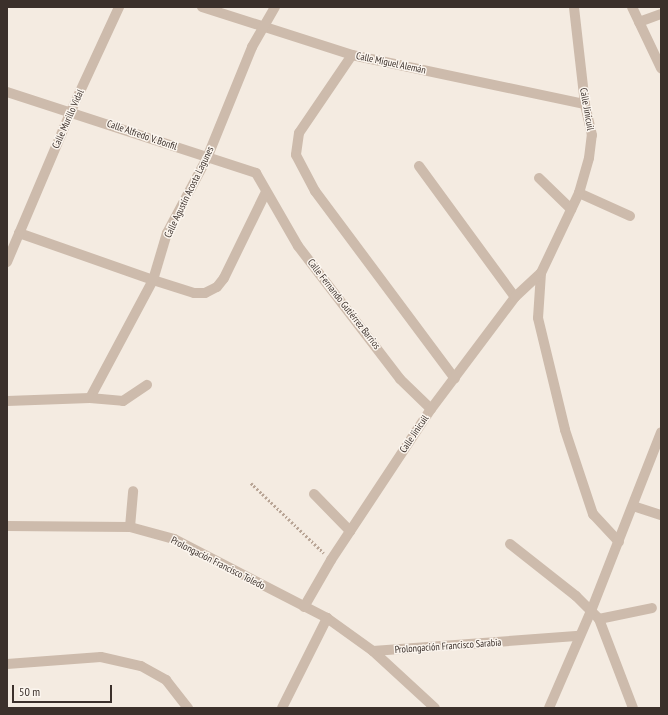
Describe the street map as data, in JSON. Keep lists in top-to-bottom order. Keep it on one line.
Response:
{"streets":{"street":["Calle Miguel Alemán","Calle Jinicuil","Calle Murillo Vidal","Calle Alfredo V. Bonfil","Calle Agustín Acosta Lagunes","Calle Fernando Gutiérrez Barrios","Prolongación Francisco Toledo","Prolongación Francisco Sarabia"]},"crossings":[["Calle Miguel Alemán","Calle Jinicuil"],["Calle Miguel Alemán","Calle Agustín Acosta Lagunes"],["Calle Jinicuil","Calle Fernando Gutiérrez Barrios"],["Calle Jinicuil","Prolongación Francisco Toledo"],["Calle Murillo Vidal","Calle Alfredo V. Bonfil"],["Calle Alfredo V. Bonfil","Calle Agustín Acosta Lagunes"],["Calle Alfredo V. Bonfil","Calle Fernando Gutiérrez Barrios"]],"scale_bar":"50 m"}
